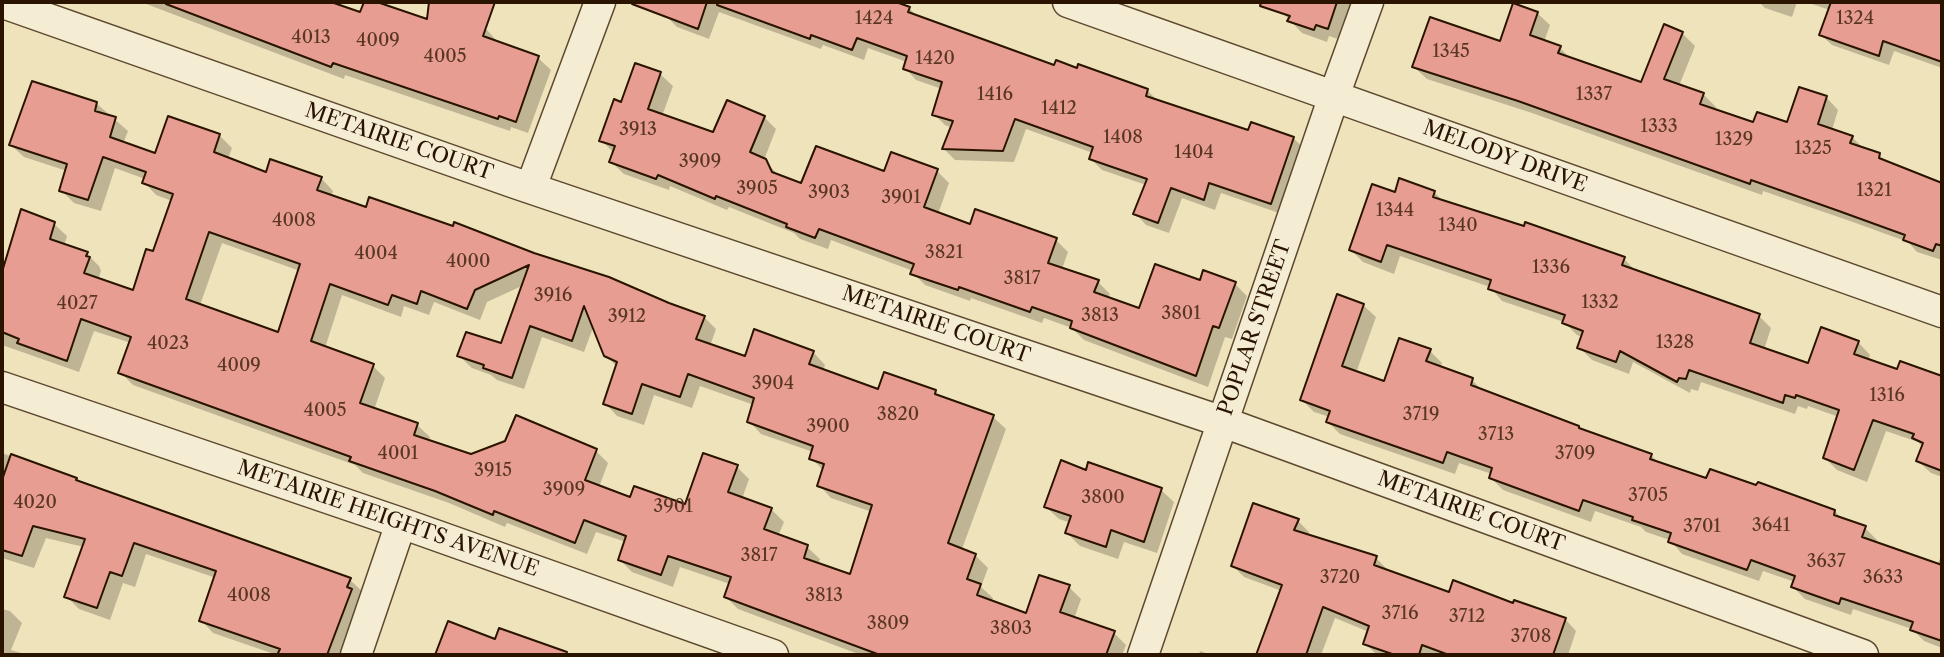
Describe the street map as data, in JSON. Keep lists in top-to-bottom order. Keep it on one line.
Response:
{"streets":{"street":["METAIRIE COURT","MELODY DRIVE","POPLAR STREET","METAIRIE HEIGHTS AVENUE"]},"crossings":[["METAIRIE COURT","POPLAR STREET"],["MELODY DRIVE","POPLAR STREET"]],"house_numbers":["1424","1324","4013","4009","1345","4005","1420","1416","1337","1412","1333","3913","1408","1329","1325","1404","3909","3905","1321","3903","3901","1344","4008","1340","3821","4004","4000","1336","3817","3916","1332","4027","3801","3813","3912","1328","4023","4009","3904","1316","4005","3820","3719","3900","3713","4001","3709","3915","3909","3705","3800","4020","3901","3641","3701","3817","3637","3720","3633","4008","3813","3716","3712","3809","3803","3708"]}
